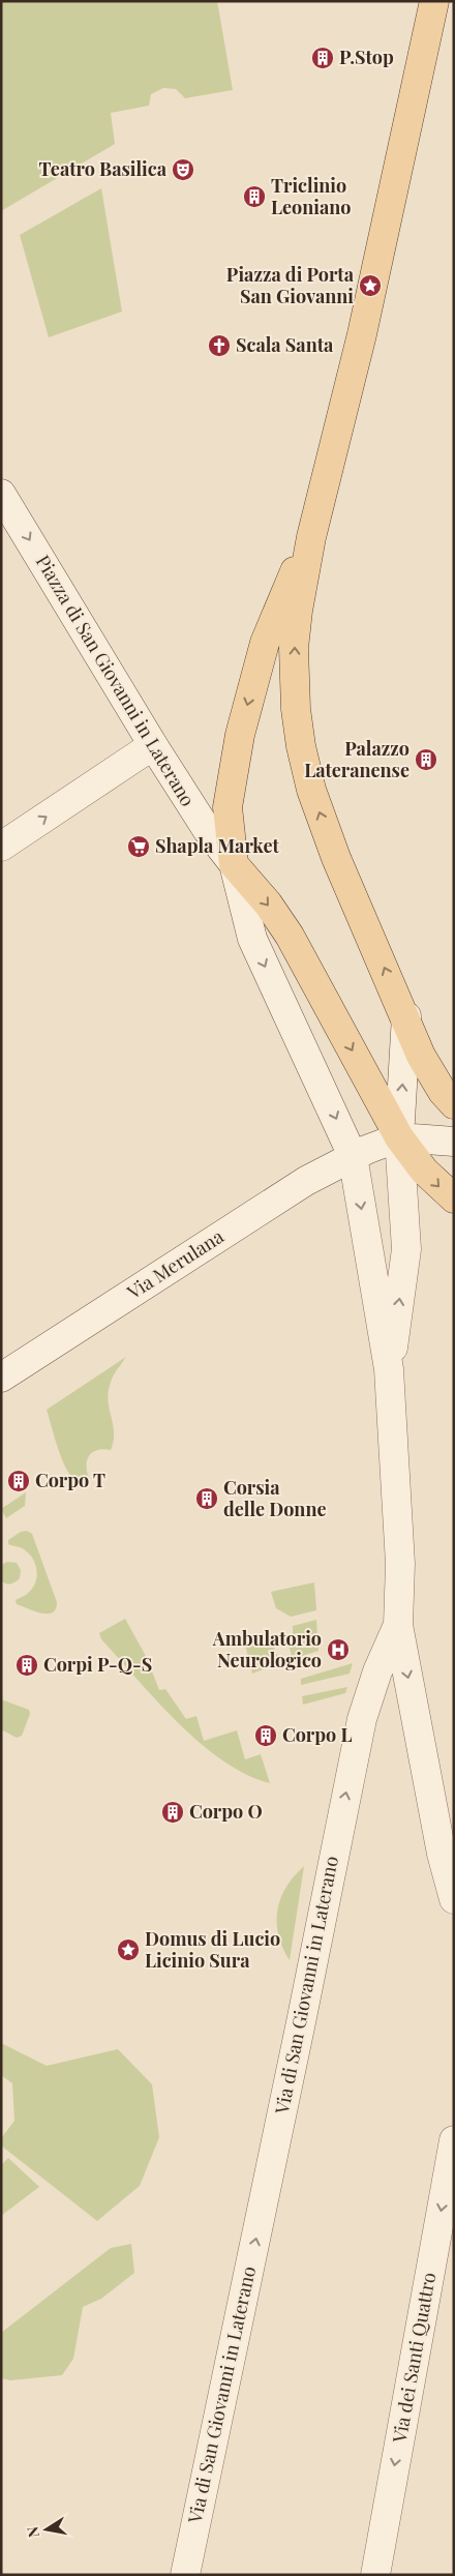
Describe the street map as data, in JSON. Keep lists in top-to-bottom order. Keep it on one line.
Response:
{"streets":{"main road":["Piazza di San Giovanni in Laterano"],"street":["Via Merulana","Via di San Giovanni in Laterano","Via dei Santi Quattro"]},"crossings":[["Piazza di San Giovanni in Laterano","Via Merulana"],["Piazza di San Giovanni in Laterano","Via di San Giovanni in Laterano"]],"one_way":["Via di San Giovanni in Laterano","Via dei Santi Quattro"],"places":{"building":["P.Stop","Triclinio Leoniano","Palazzo Lateranense","Corpo T","Corsia delle Donne","Corpi P-Q-S","Corpo L","Corpo O"],"theatre":["Teatro Basilica"],"place":["Piazza di Porta San Giovanni","Domus di Lucio Licinio Sura"],"church":["Scala Santa"],"supermarket":["Shapla Market"],"hospital":["Ambulatorio Neurologico"]},"north":"left"}
